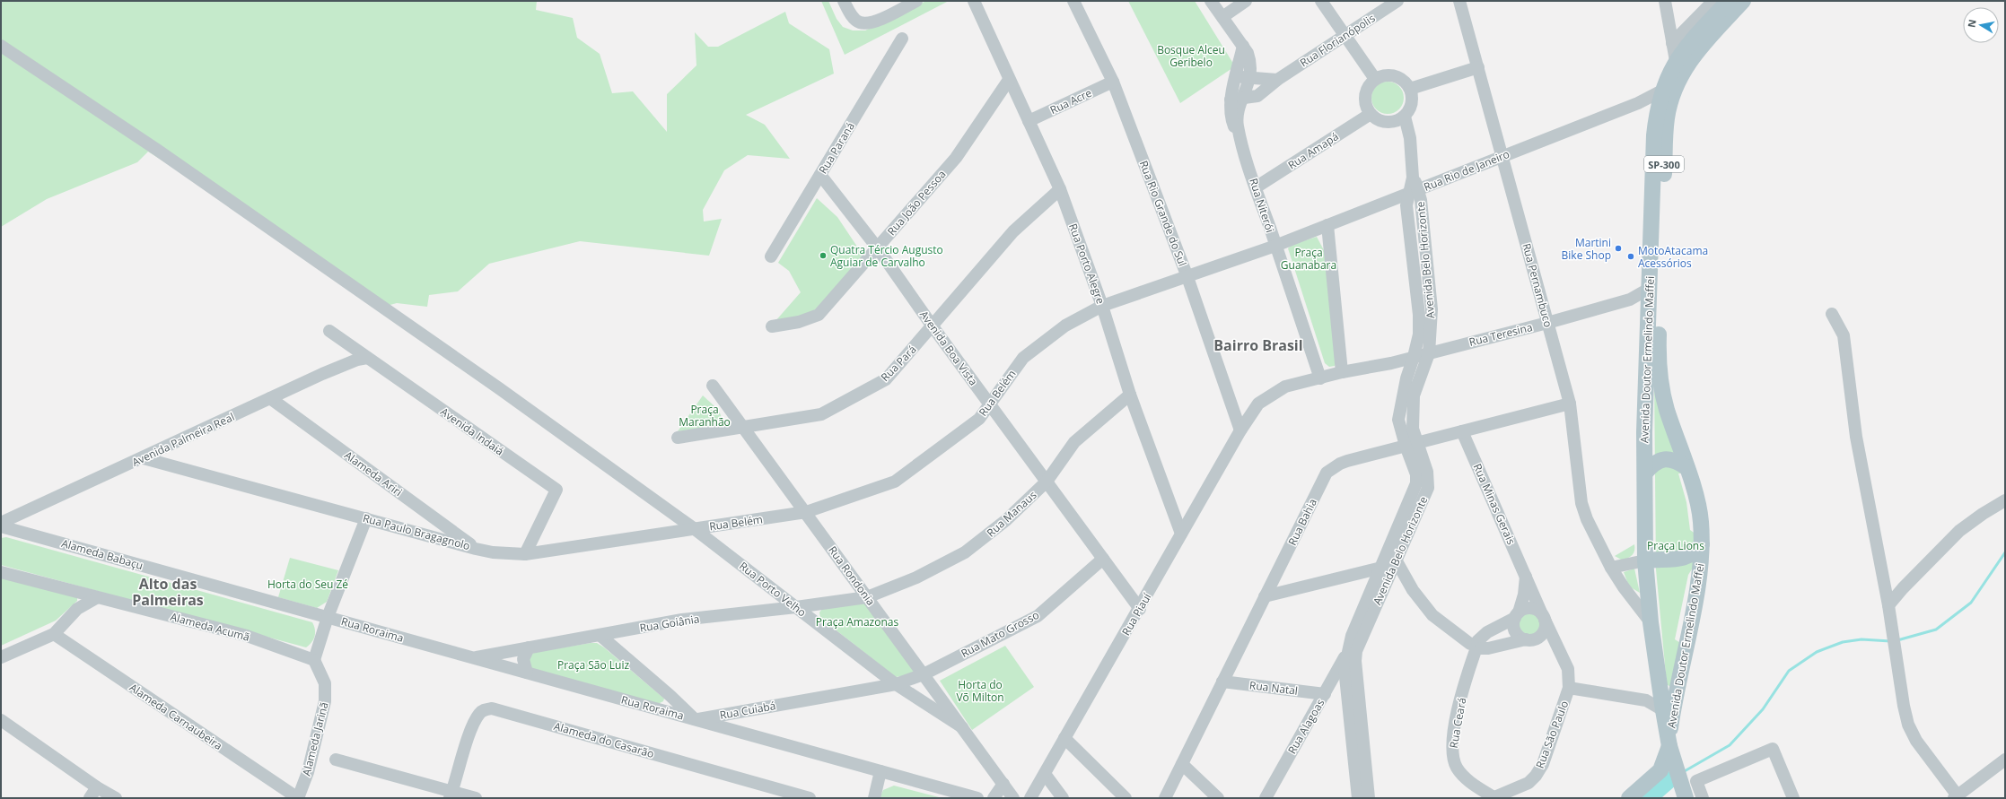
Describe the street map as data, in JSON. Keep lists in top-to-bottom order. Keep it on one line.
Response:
{"streets":{"main road":["SP-300","Avenida Doutor Ermelindo Maffei"],"street":["Rua Florianópolis","Rua Acre","Rua Paraná","Rua Amapá","Rua Rio de Janeiro","Rua João Pessoa","Rua Niterói","Rua Rio Grande do Sul","Avenida Belo Horizonte","Rua Porto Alegre","Rua Pernambuco","Rua Teresina","Avenida Boa Vista","Rua Pará","Rua Belém","Avenida Indaiá","Avenida Palmeira Real","Alameda Ariri","Rua Minas Gerais","Rua Manaus","Rua Bahia","Rua Paulo Bragagnolo","Alameda Babaçu","Rua Rondonia","Rua Porto Velho","Rua Piauí","Rua Goiânia","Alameda Acumã","Rua Roraima","Rua Mato Grosso","Rua Natal","Rua Cuiabá","Alameda Carnaubeira","Rua Ceará","Rua Alagoas","Rua São Paulo","Alameda Jarinã","Alameda do Casarão"]},"crossings":[["Rua Florianópolis","Rua Niterói"],["Rua Acre","Rua Rio Grande do Sul"],["Rua Acre","Rua Porto Alegre"],["Rua Paraná","Avenida Boa Vista"],["Rua Amapá","Rua Niterói"],["Rua Amapá","Avenida Belo Horizonte"],["SP-300","Avenida Doutor Ermelindo Maffei"],["Rua Rio de Janeiro","Rua Niterói"],["Rua Rio de Janeiro","Avenida Belo Horizonte"],["Rua Rio de Janeiro","Rua Pernambuco"],["Rua Rio de Janeiro","Avenida Doutor Ermelindo Maffei"],["Rua Rio de Janeiro","Rua Belém"],["Rua João Pessoa","Rua Porto Alegre"],["Rua João Pessoa","Avenida Boa Vista"],["Rua Niterói","Rua Teresina"],["Rua Niterói","Rua Belém"],["Rua Rio Grande do Sul","Rua Teresina"],["Rua Rio Grande do Sul","Rua Belém"],["Rua Rio Grande do Sul","Rua Piauí"],["Avenida Belo Horizonte","Rua Teresina"],["Avenida Belo Horizonte","Rua Bahia"],["Avenida Belo Horizonte","Rua Alagoas"],["Rua Porto Alegre","Rua Pará"],["Rua Porto Alegre","Rua Belém"],["Rua Porto Alegre","Rua Manaus"],["Rua Porto Alegre","Rua Piauí"],["Rua Pernambuco","Rua Teresina"],["Rua Pernambuco","Avenida Doutor Ermelindo Maffei"],["Rua Pernambuco","Rua Bahia"],["Rua Teresina","Avenida Doutor Ermelindo Maffei"],["Rua Teresina","Rua Piauí"],["Avenida Boa Vista","Rua Pará"],["Avenida Boa Vista","Rua Belém"],["Avenida Boa Vista","Rua Manaus"],["Avenida Boa Vista","Rua Piauí"],["Avenida Boa Vista","Rua Mato Grosso"],["Rua Pará","Rua Rondonia"],["Rua Belém","Rua Paulo Bragagnolo"],["Rua Belém","Rua Rondonia"],["Rua Belém","Rua Porto Velho"],["Avenida Indaiá","Avenida Palmeira Real"],["Avenida Indaiá","Rua Paulo Bragagnolo"],["Avenida Palmeira Real","Alameda Ariri"],["Avenida Palmeira Real","Rua Paulo Bragagnolo"],["Alameda Ariri","Rua Paulo Bragagnolo"],["Rua Minas Gerais","Rua Bahia"],["Rua Minas Gerais","Rua São Paulo"],["Rua Manaus","Rua Rondonia"],["Rua Manaus","Rua Goiânia"],["Rua Bahia","Rua Natal"],["Rua Paulo Bragagnolo","Rua Porto Velho"],["Alameda Babaçu","Rua Roraima"],["Rua Rondonia","Rua Porto Velho"],["Rua Rondonia","Rua Goiânia"],["Rua Rondonia","Rua Mato Grosso"],["Rua Rondonia","Rua Cuiabá"],["Rua Porto Velho","Rua Goiânia"],["Rua Porto Velho","Rua Cuiabá"],["Rua Goiânia","Rua Roraima"],["Alameda Acumã","Alameda Jarinã"],["Rua Roraima","Rua Cuiabá"],["Rua Mato Grosso","Rua Cuiabá"],["Rua Natal","Rua Alagoas"],["Alameda Carnaubeira","Alameda Jarinã"],["Rua Ceará","Rua São Paulo"]],"districts":["Bairro Brasil","Alto das Palmeiras"],"parks":["Bosque Alceu Geribelo","Praça Guanabara","Praça Maranhão","Praça Lions","Horta do Seu Zé","Praça Amazonas","Praça São Luiz","Horta do Võ Milton"],"places":["Martini Bike Shop","Quatra Tércio Augusto Aguiar de Carvalho","MotoAtacama Acessórios"],"north":"left"}
